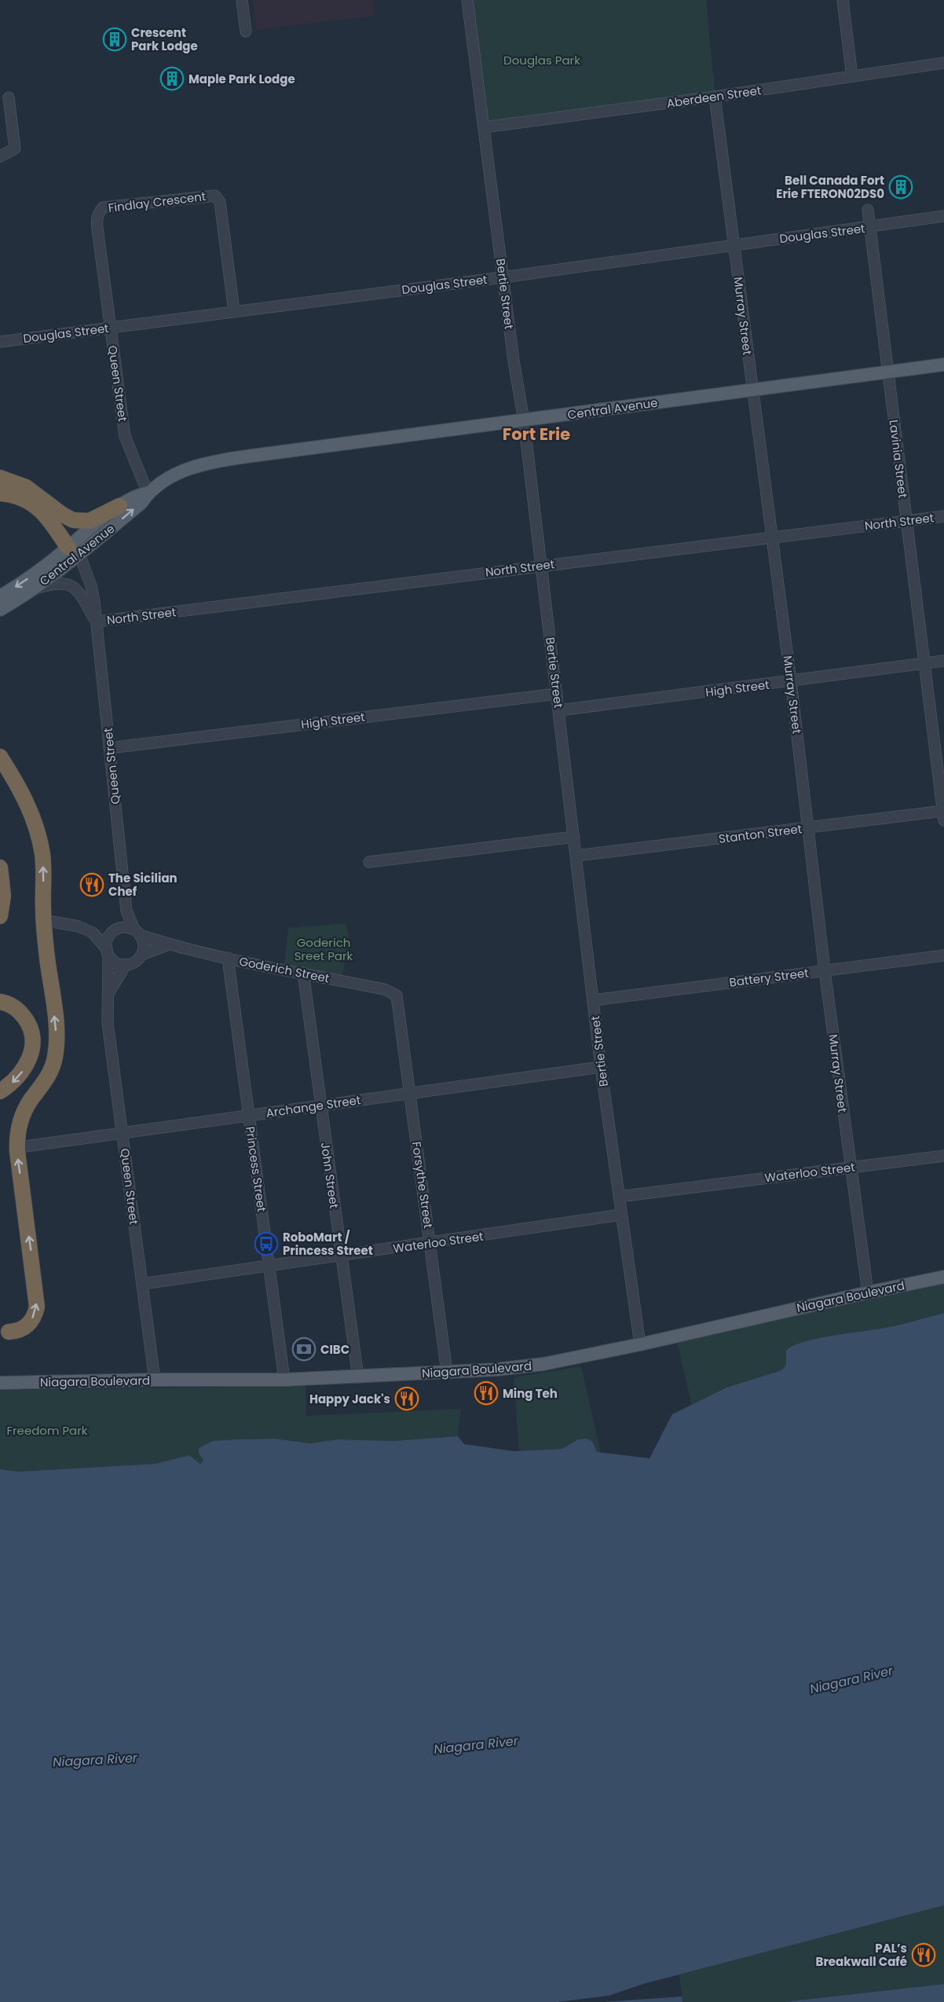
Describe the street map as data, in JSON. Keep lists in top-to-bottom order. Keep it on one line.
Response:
{"streets":{"main road":["Central Avenue","Niagara Boulevard"],"street":["Aberdeen Street","Findlay Crescent","Douglas Street","Bertie Street","Murray Street","Queen Street","Lavinia Street","North Street","High Street","Stanton Street","Goderich Street","Battery Street","Archange Street","Princess Street","Waterloo Street","John Street","Forsythe Street"]},"crossings":[["Aberdeen Street","Bertie Street"],["Aberdeen Street","Murray Street"],["Findlay Crescent","Douglas Street"],["Findlay Crescent","Queen Street"],["Douglas Street","Bertie Street"],["Douglas Street","Murray Street"],["Douglas Street","Queen Street"],["Douglas Street","Lavinia Street"],["Bertie Street","Central Avenue"],["Bertie Street","North Street"],["Bertie Street","High Street"],["Bertie Street","Stanton Street"],["Bertie Street","Battery Street"],["Bertie Street","Archange Street"],["Bertie Street","Waterloo Street"],["Bertie Street","Niagara Boulevard"],["Murray Street","Central Avenue"],["Murray Street","North Street"],["Murray Street","High Street"],["Murray Street","Stanton Street"],["Murray Street","Battery Street"],["Murray Street","Waterloo Street"],["Murray Street","Niagara Boulevard"],["Queen Street","Central Avenue"],["Queen Street","North Street"],["Queen Street","High Street"],["Queen Street","Goderich Street"],["Queen Street","Archange Street"],["Queen Street","Waterloo Street"],["Queen Street","Niagara Boulevard"],["Central Avenue","Lavinia Street"],["Lavinia Street","North Street"],["Lavinia Street","High Street"],["Lavinia Street","Stanton Street"],["Goderich Street","Princess Street"],["Goderich Street","John Street"],["Goderich Street","Forsythe Street"],["Archange Street","Princess Street"],["Archange Street","John Street"],["Archange Street","Forsythe Street"],["Princess Street","Waterloo Street"],["Princess Street","Niagara Boulevard"],["Waterloo Street","John Street"],["Waterloo Street","Forsythe Street"],["John Street","Niagara Boulevard"],["Forsythe Street","Niagara Boulevard"]],"districts":["Fort Erie"],"water":["Niagara River"],"parks":["Douglas Park","Goderich Sreet Park","Freedom Park"],"places":{"building":["Crescent Park Lodge","Maple Park Lodge","Bell Canada Fort Erie FTERON02DS0"],"restaurant":["The Sicilian Chef","Ming Teh","Happy Jack's","PAL’s Breakwall Café"],"bus stop":["RoboMart / Princess Street"],"bank":["CIBC"]}}
